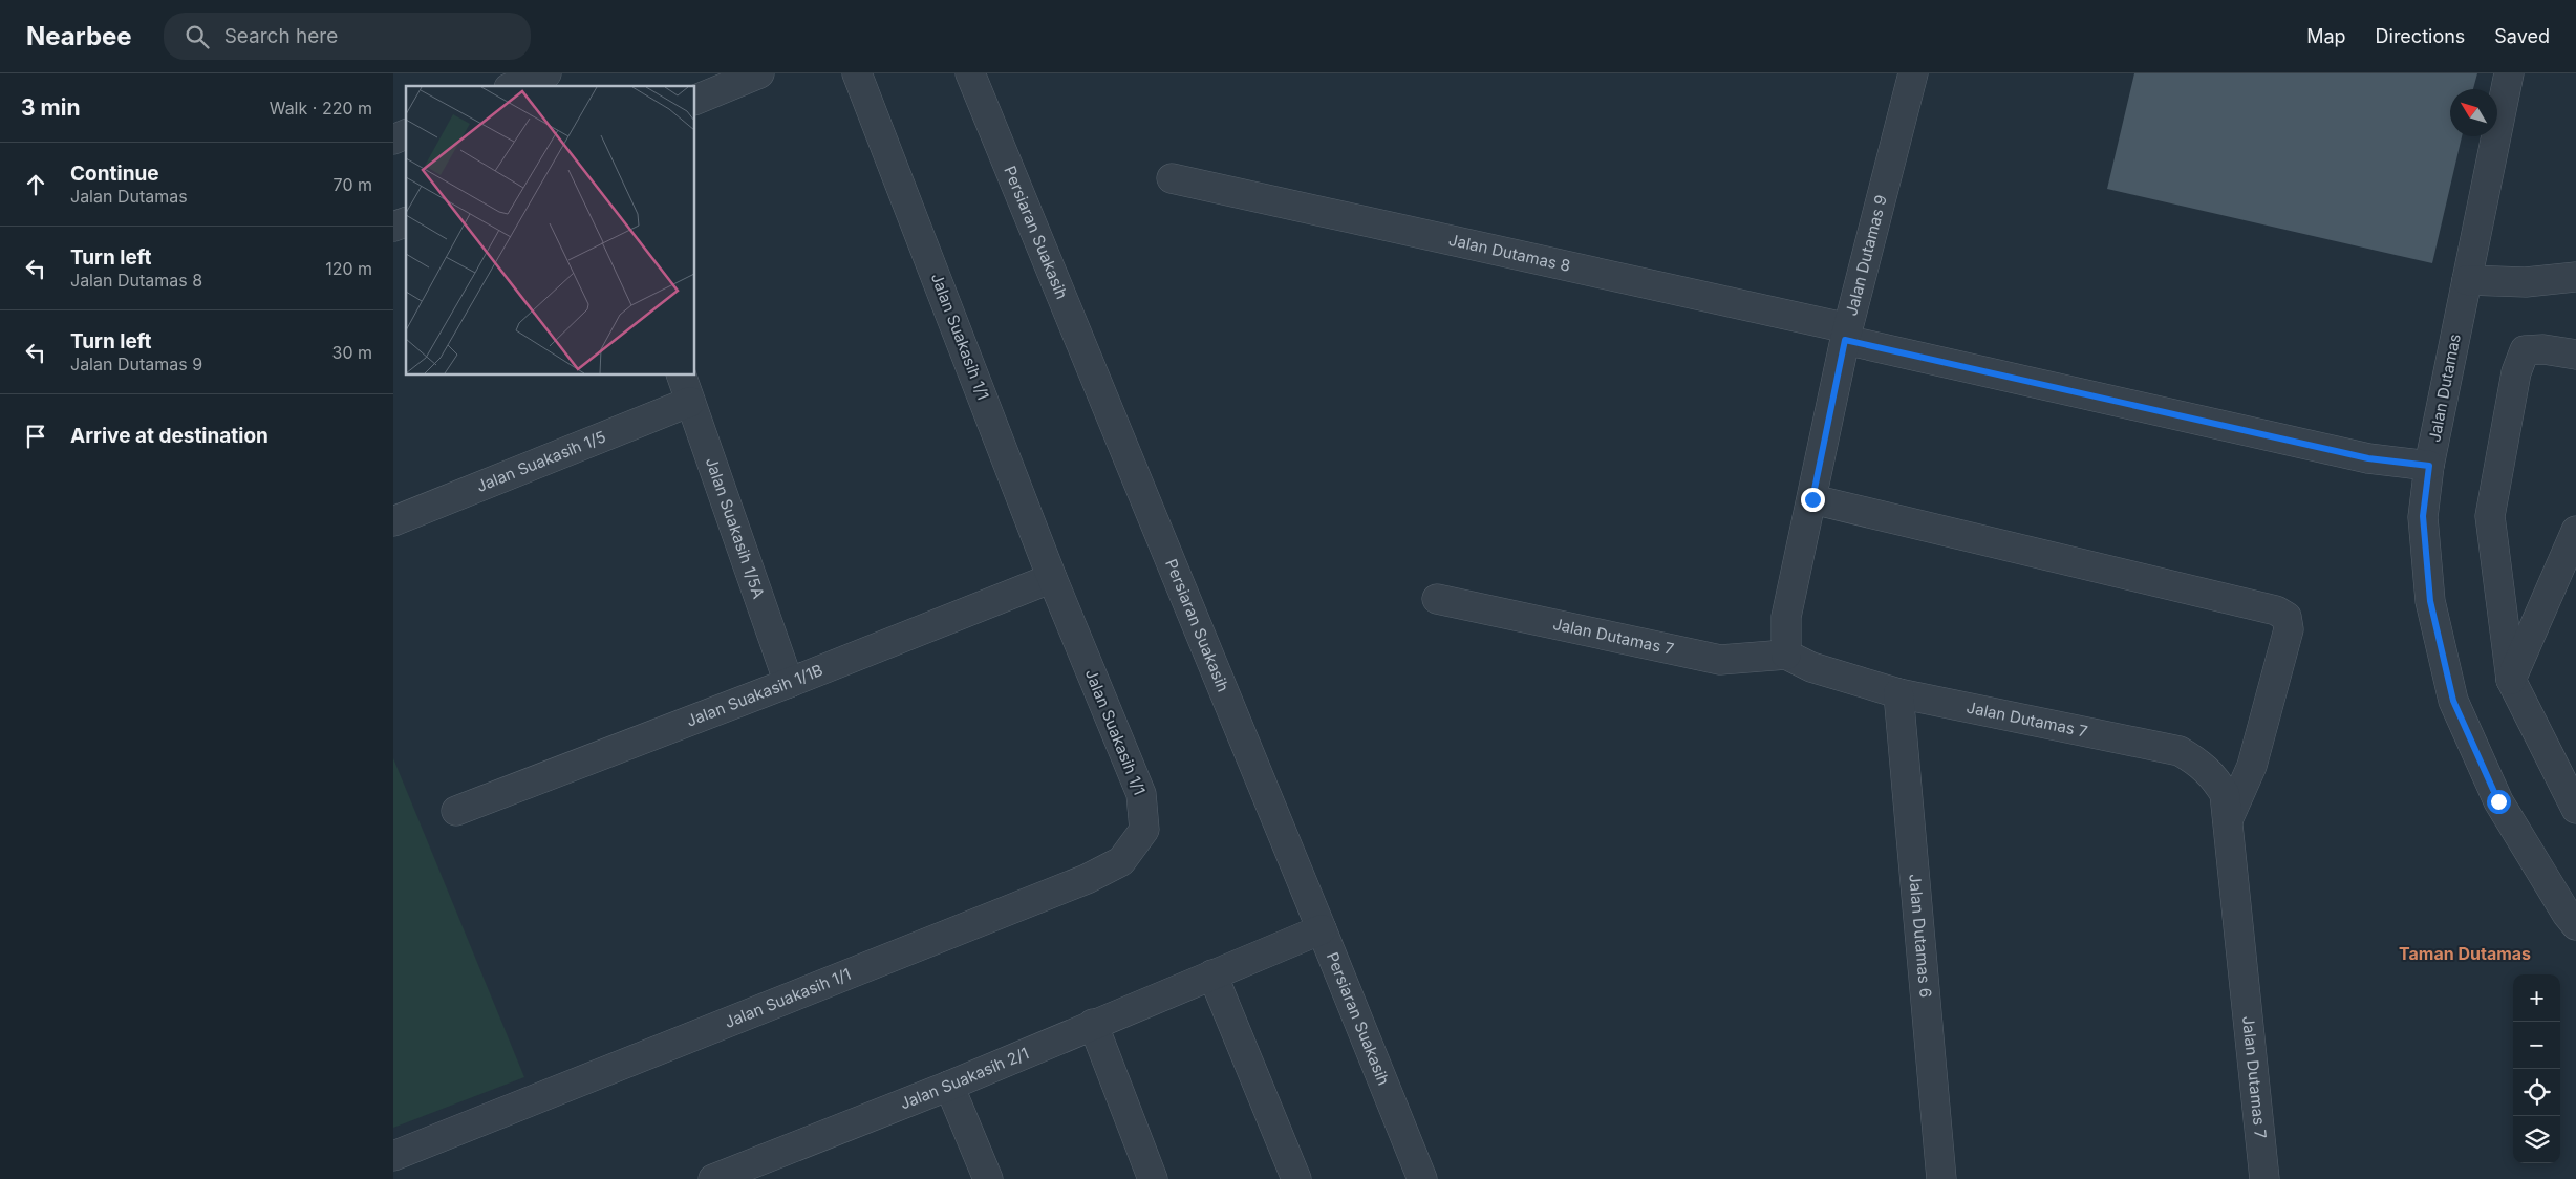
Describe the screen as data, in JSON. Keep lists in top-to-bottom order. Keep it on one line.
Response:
{"streets":{"street":["Persiaran Suakasih","Jalan Dutamas 8","Jalan Dutamas 9","Jalan Suakasih 1/1","Jalan Dutamas","Jalan Suakasih 1/5","Jalan Suakasih 1/5A","Jalan Dutamas 7","Jalan Suakasih 1/1B","Jalan Dutamas 6","Jalan Suakasih 2/1"]},"crossings":[["Persiaran Suakasih","Jalan Suakasih 2/1"],["Jalan Dutamas 8","Jalan Dutamas 9"],["Jalan Dutamas 8","Jalan Dutamas"],["Jalan Dutamas 9","Jalan Dutamas 7"],["Jalan Suakasih 1/1","Jalan Suakasih 1/1B"],["Jalan Suakasih 1/5","Jalan Suakasih 1/5A"],["Jalan Suakasih 1/5A","Jalan Suakasih 1/1B"],["Jalan Dutamas 7","Jalan Dutamas 6"]],"districts":["Taman Dutamas"],"north":"top left","page":{"header":"Nearbee","search":"Search here","nav":["Map","Directions","Saved"],"heading":["3 min","Walk · 220 m"],"list":[["Continue","Jalan Dutamas","70 m"],["Turn left","Jalan Dutamas 8","120 m"],["Turn left","Jalan Dutamas 9","30 m"],"Arrive at destination"],"map_buttons":["+","−"]}}
